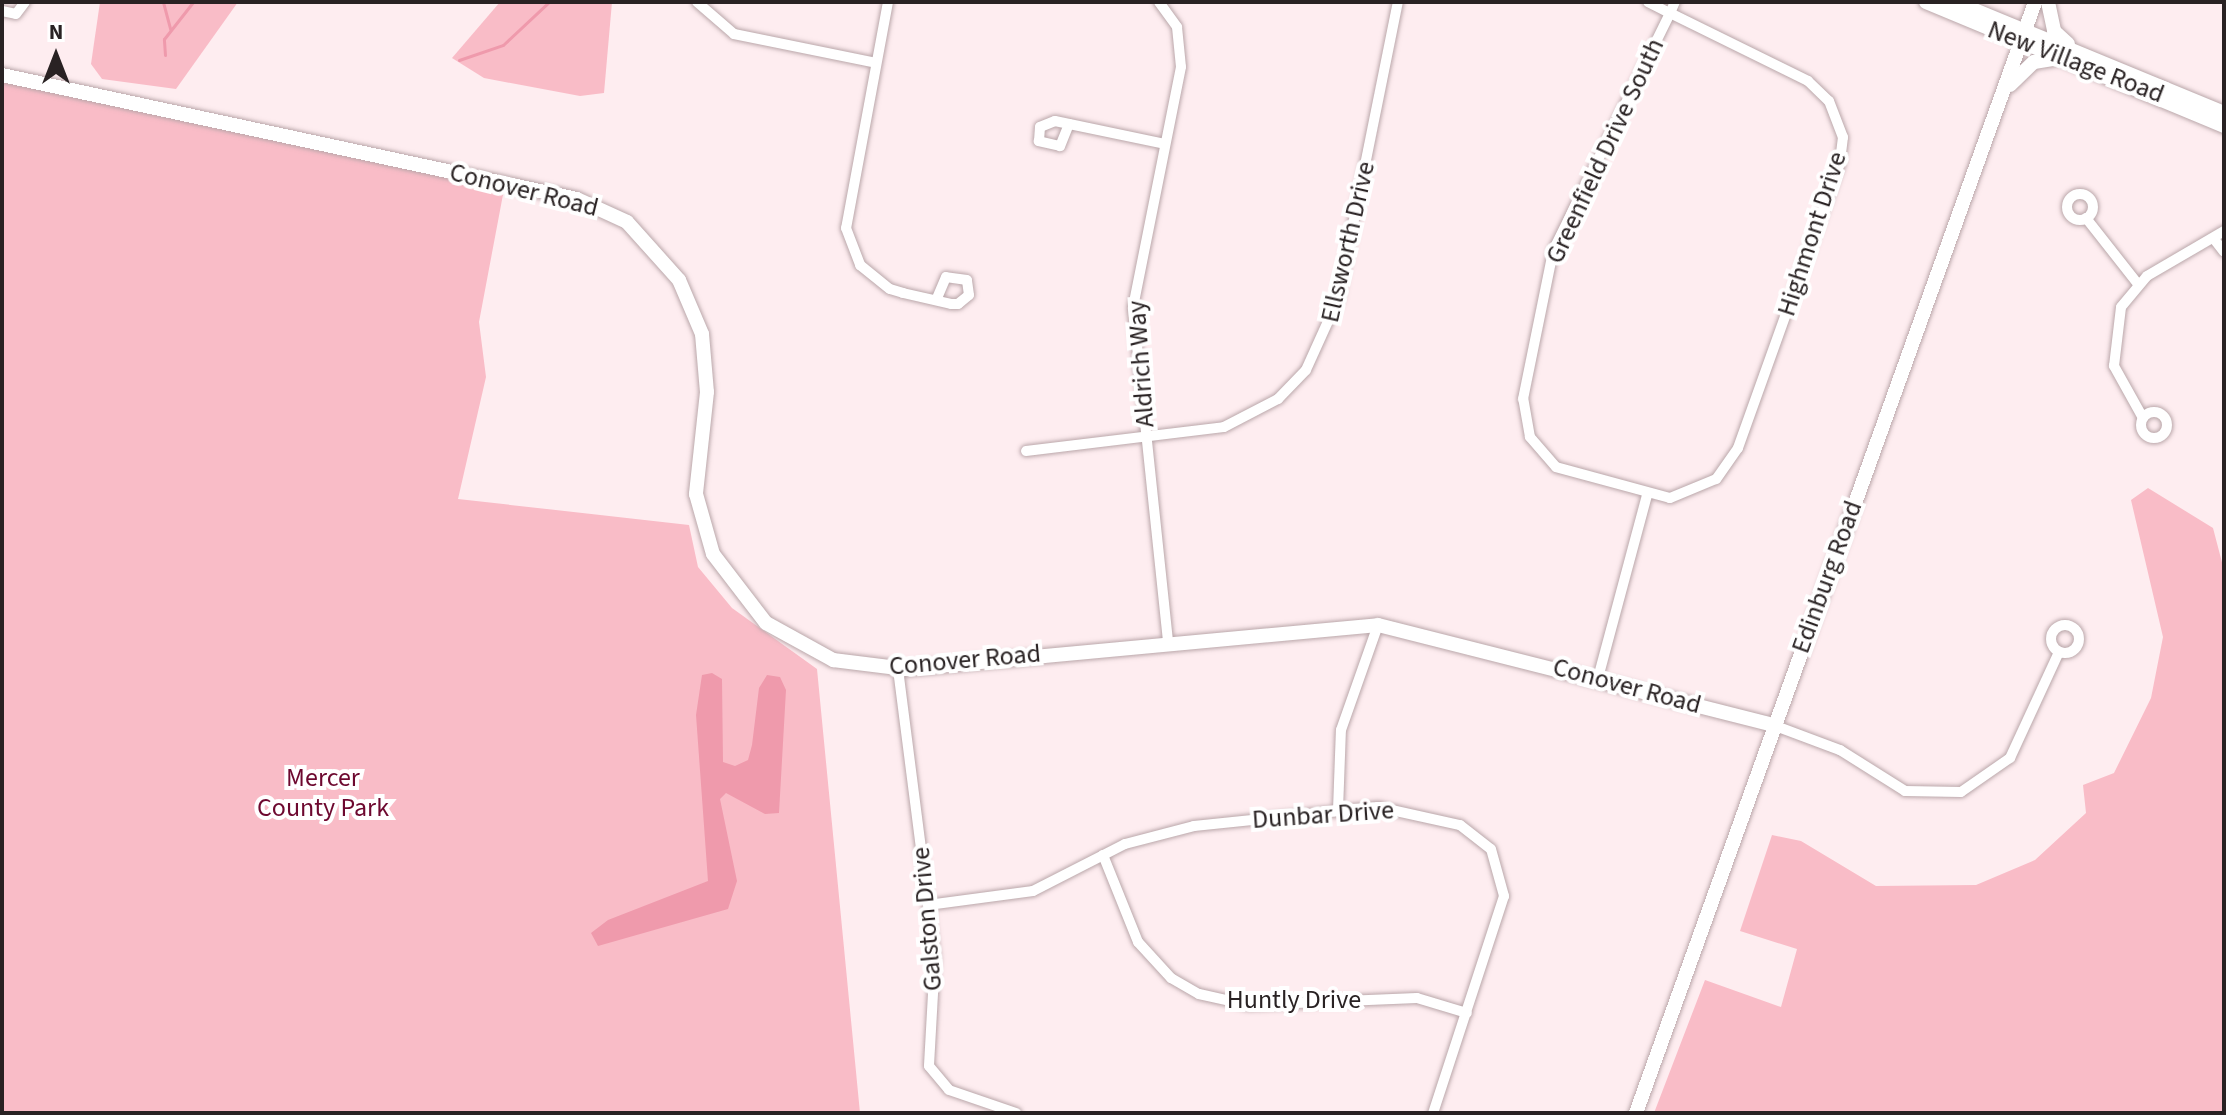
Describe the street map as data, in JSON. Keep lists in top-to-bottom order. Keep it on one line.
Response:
{"streets":{"street":["New Village Road","Greenfield Drive South","Conover Road","Highmont Drive","Ellsworth Drive","Aldrich Way","Edinburg Road","Dunbar Drive","Galston Drive","Huntly Drive"]},"crossings":[["New Village Road","Edinburg Road"],["Greenfield Drive South","Highmont Drive"],["Conover Road","Aldrich Way"],["Conover Road","Edinburg Road"],["Conover Road","Galston Drive"],["Ellsworth Drive","Aldrich Way"],["Dunbar Drive","Galston Drive"],["Dunbar Drive","Huntly Drive"]],"parks":["Mercer County Park"],"north":"top"}
